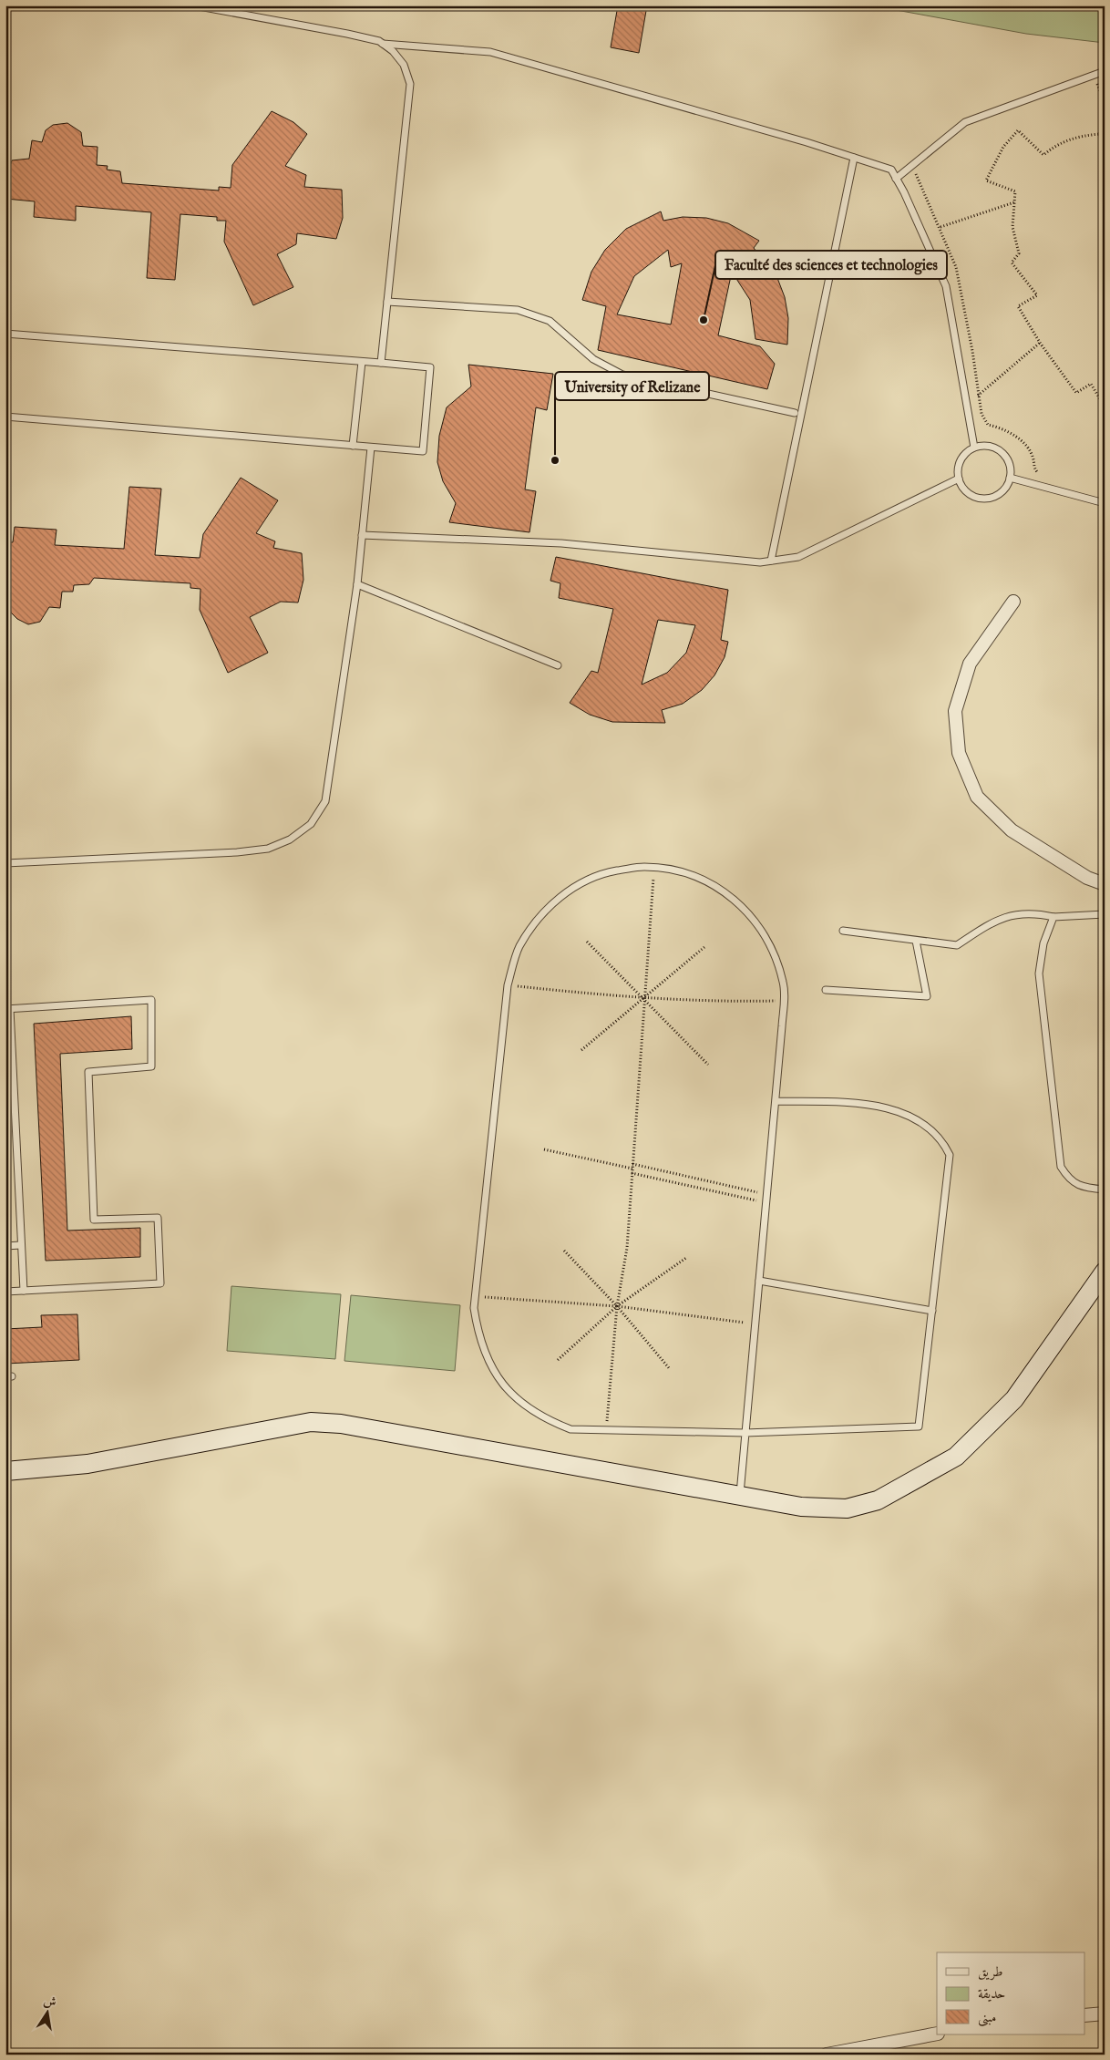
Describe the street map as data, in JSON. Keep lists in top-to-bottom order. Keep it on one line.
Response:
{"places":["Faculté des sciences et technologies","University of Relizane"],"legend":["طريق","حديقة","مبنى"],"north":"top"}
